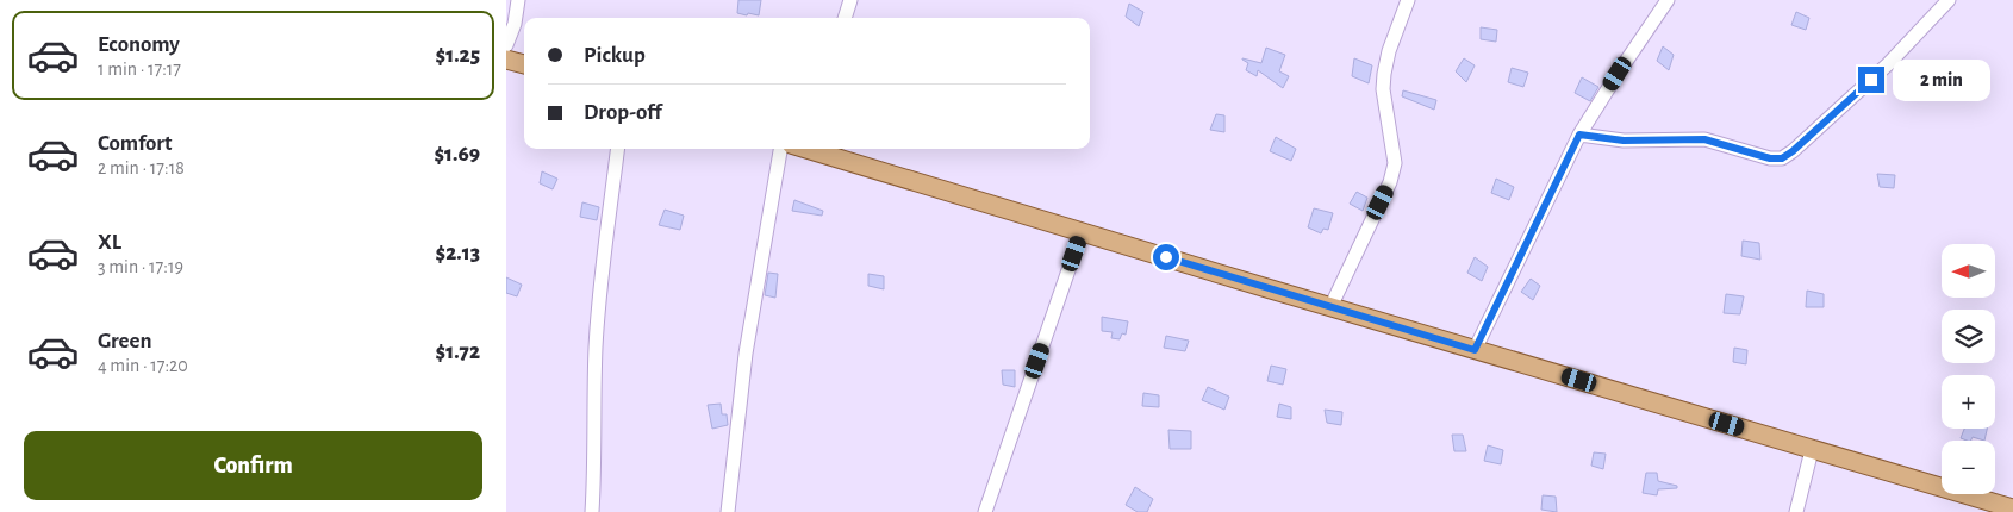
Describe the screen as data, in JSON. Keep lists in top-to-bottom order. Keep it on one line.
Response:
{"north":"left","page":{"list":[{"name":"Economy","note":"1 min · 17:17","value":"$1.25"},{"name":"Comfort","note":"2 min · 17:18","value":"$1.69"},{"name":"XL","note":"3 min · 17:19","value":"$2.13"},{"name":"Green","note":"4 min · 17:20","value":"$1.72"}],"banner":["Pickup","Drop-off"],"bubble":"2 min","map_buttons":["+","−"],"buttons":"Confirm"}}
